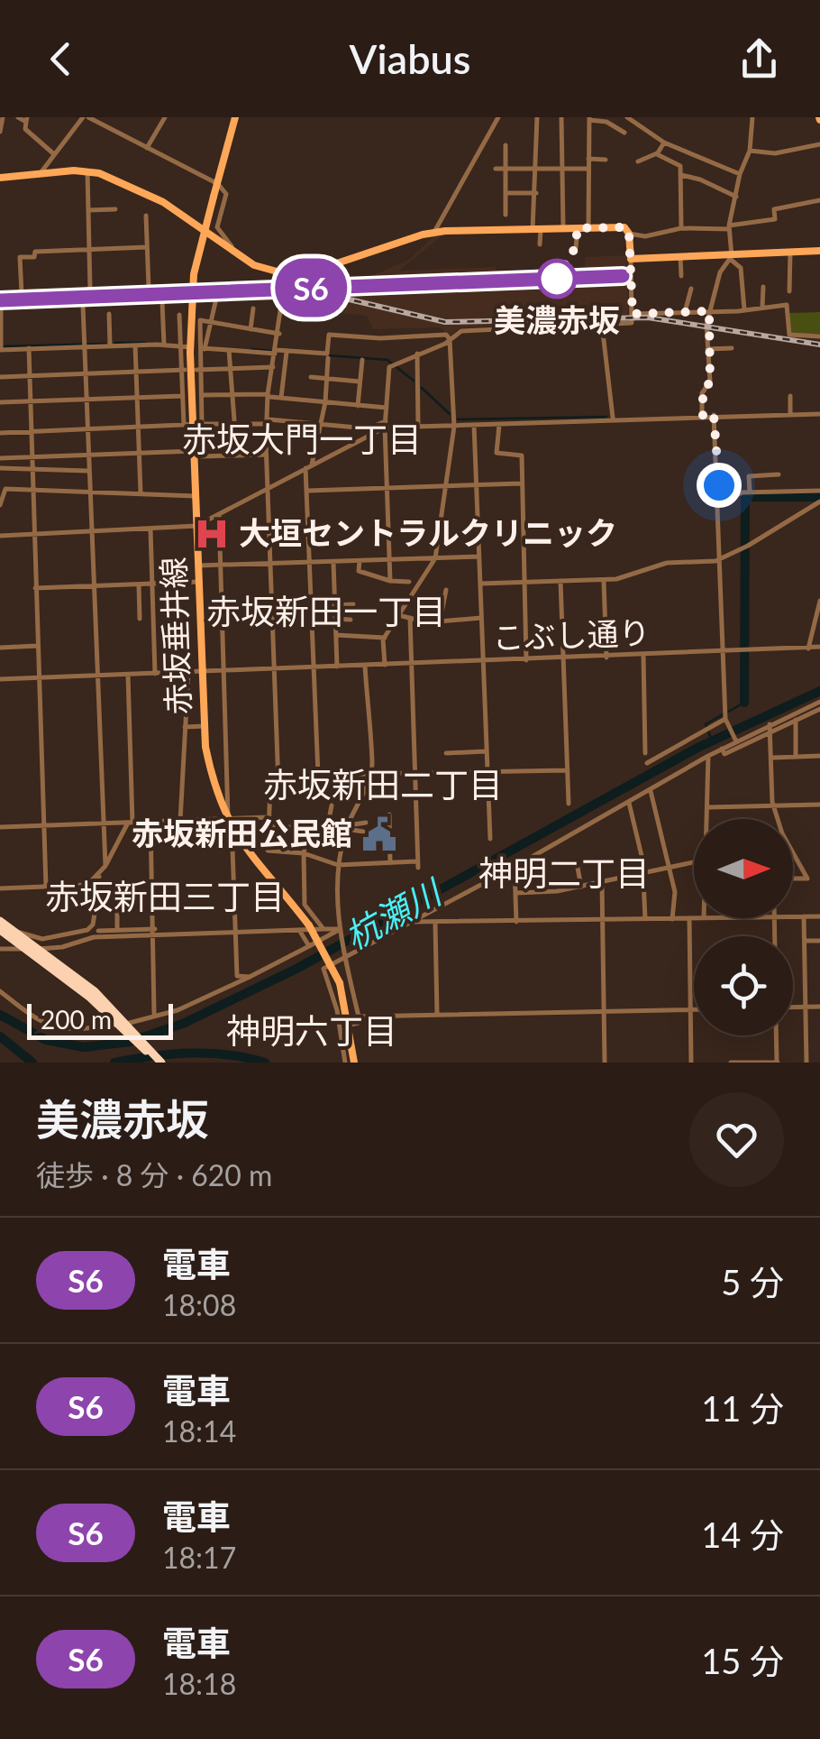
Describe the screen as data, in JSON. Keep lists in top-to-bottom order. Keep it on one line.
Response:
{"streets":{"main road":["赤坂垂井線"],"street":["こぶし通り"]},"crossings":[["赤坂垂井線","こぶし通り"]],"districts":["赤坂大門一丁目","赤坂新田一丁目","赤坂新田二丁目","神明二丁目","赤坂新田三丁目","神明六丁目"],"water":["杭瀬川"],"places":{"other":["美濃赤坂"],"hospital":["大垣セントラルクリニック"],"public building":["赤坂新田公民館"]},"scale_bar":"200 m","north":"right","page":{"header":"Viabus","on_map":"S6","scale":"200 m","heading":["美濃赤坂","徒歩 · 8 分 · 620 m"],"list":[{"mark":"S6","name":"電車","note":"18:08","value":"5 分"},{"mark":"S6","name":"電車","note":"18:14","value":"11 分"},{"mark":"S6","name":"電車","note":"18:17","value":"14 分"},{"mark":"S6","name":"電車","note":"18:18","value":"15 分"}]}}
